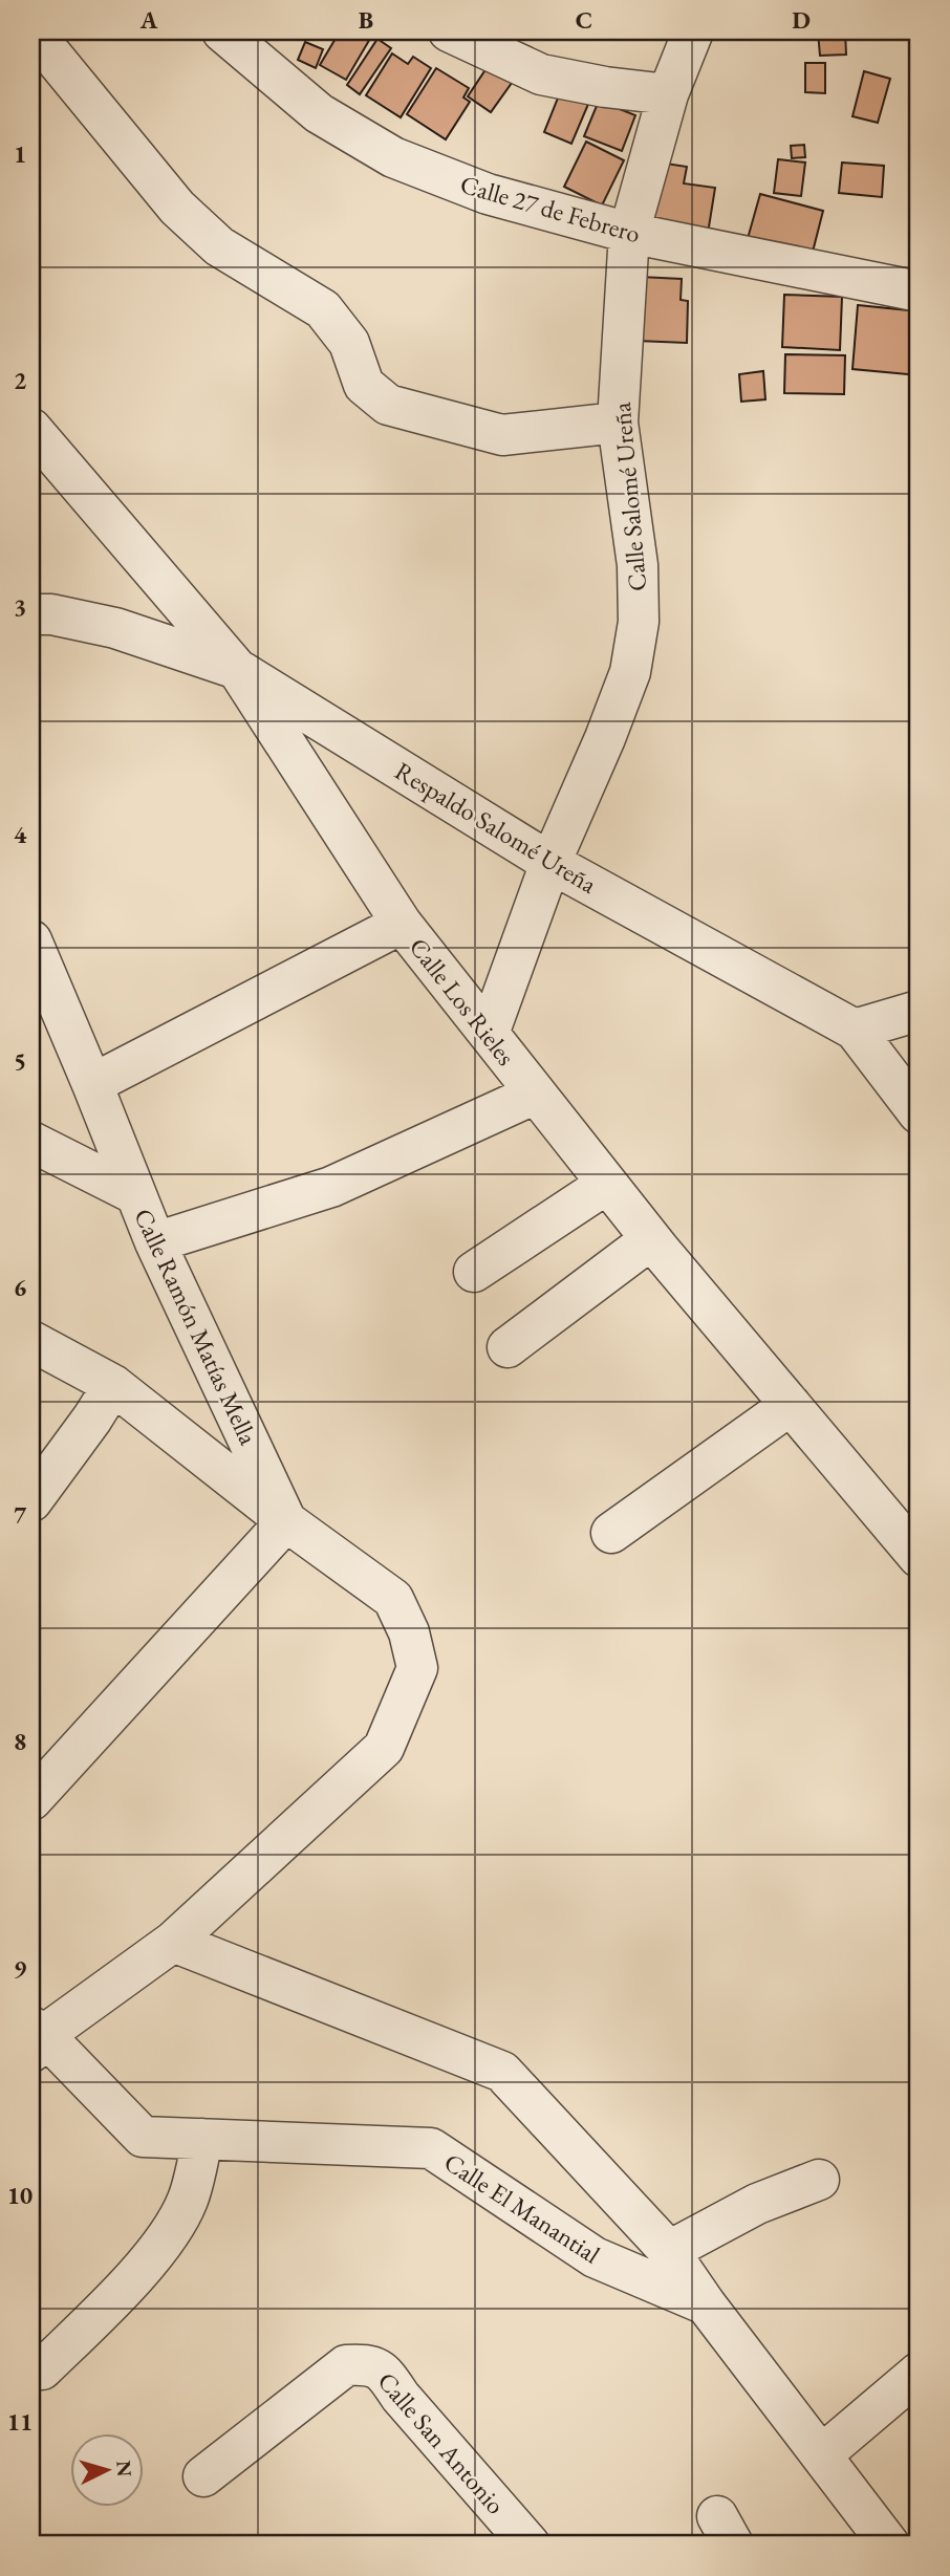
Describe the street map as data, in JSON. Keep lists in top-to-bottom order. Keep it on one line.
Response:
{"streets":{"street":["Calle 27 de Febrero","Calle Salomé Ureña","Respaldo Salomé Ureña","Calle Los Rieles","Calle Ramón Matías Mella","Calle El Manantial","Calle San Antonio"]},"crossings":[["Calle 27 de Febrero","Calle Salomé Ureña"],["Calle Salomé Ureña","Respaldo Salomé Ureña"],["Calle Salomé Ureña","Calle Los Rieles"],["Respaldo Salomé Ureña","Calle Los Rieles"]],"north":"right","grid":{"columns":["A","B","C","D"],"rows":["1","2","3","4","5","6","7","8","9","10","11"]}}
